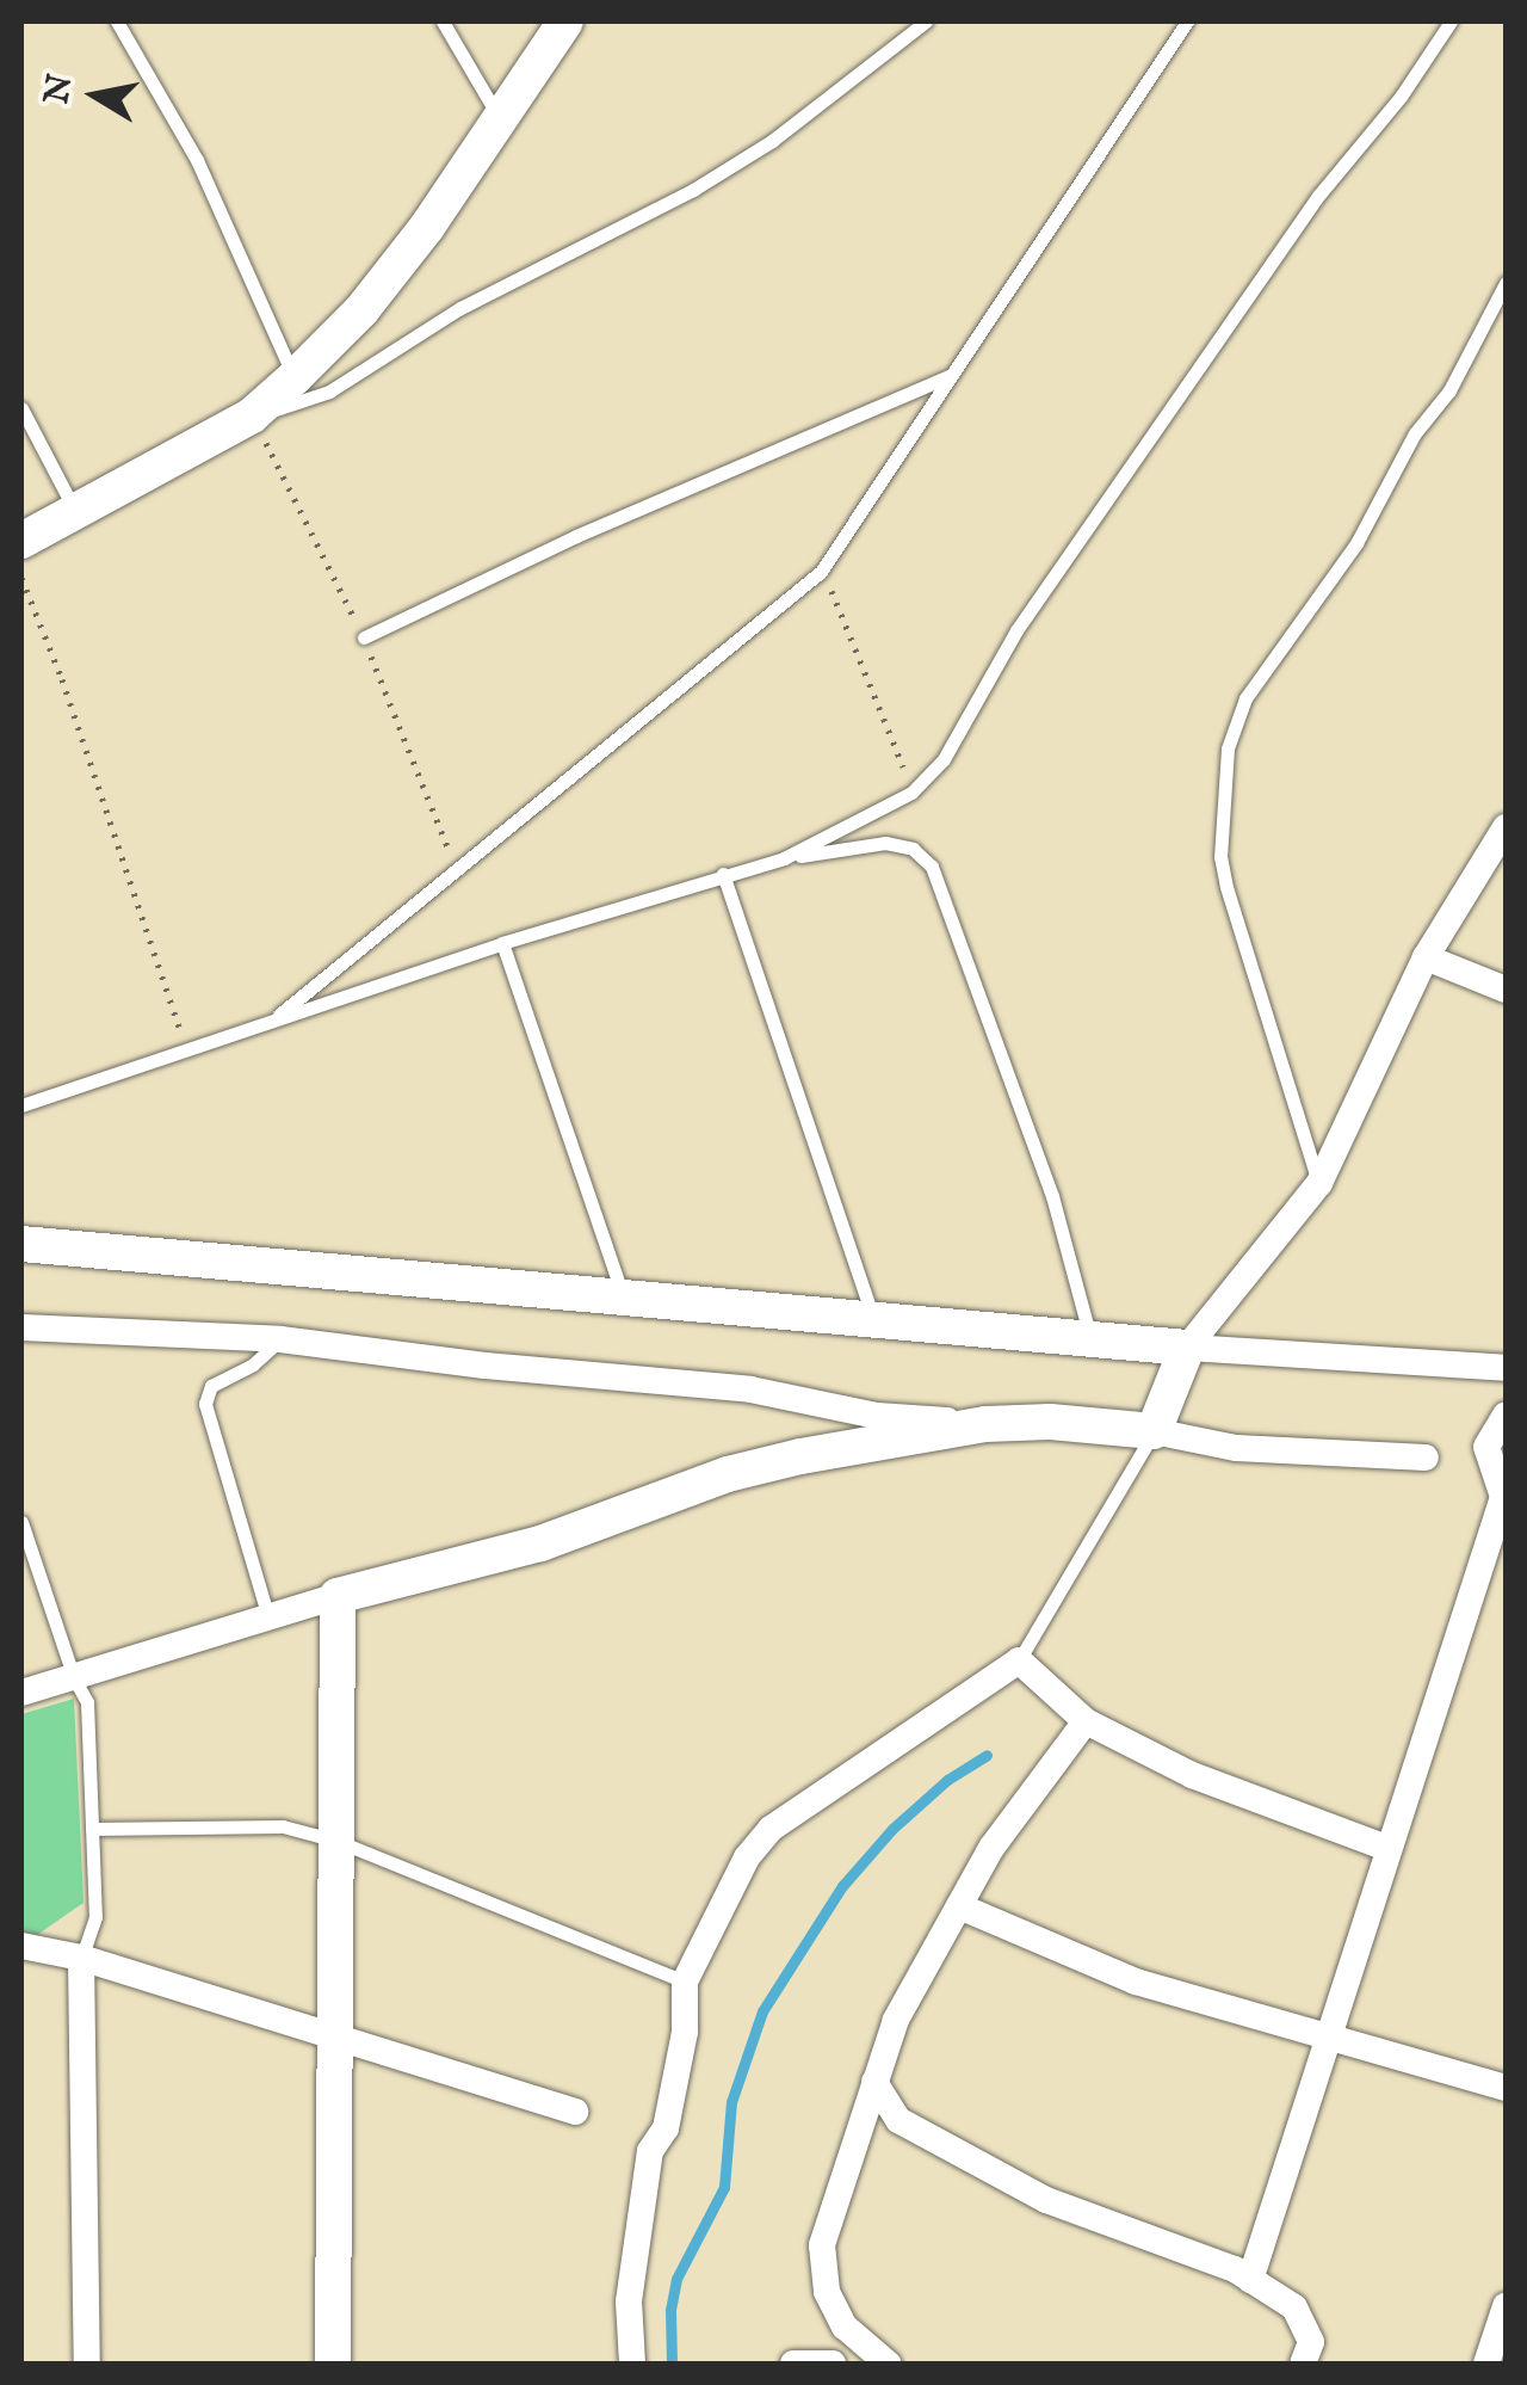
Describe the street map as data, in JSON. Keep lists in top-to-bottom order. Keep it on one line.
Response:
{"north":"left"}
